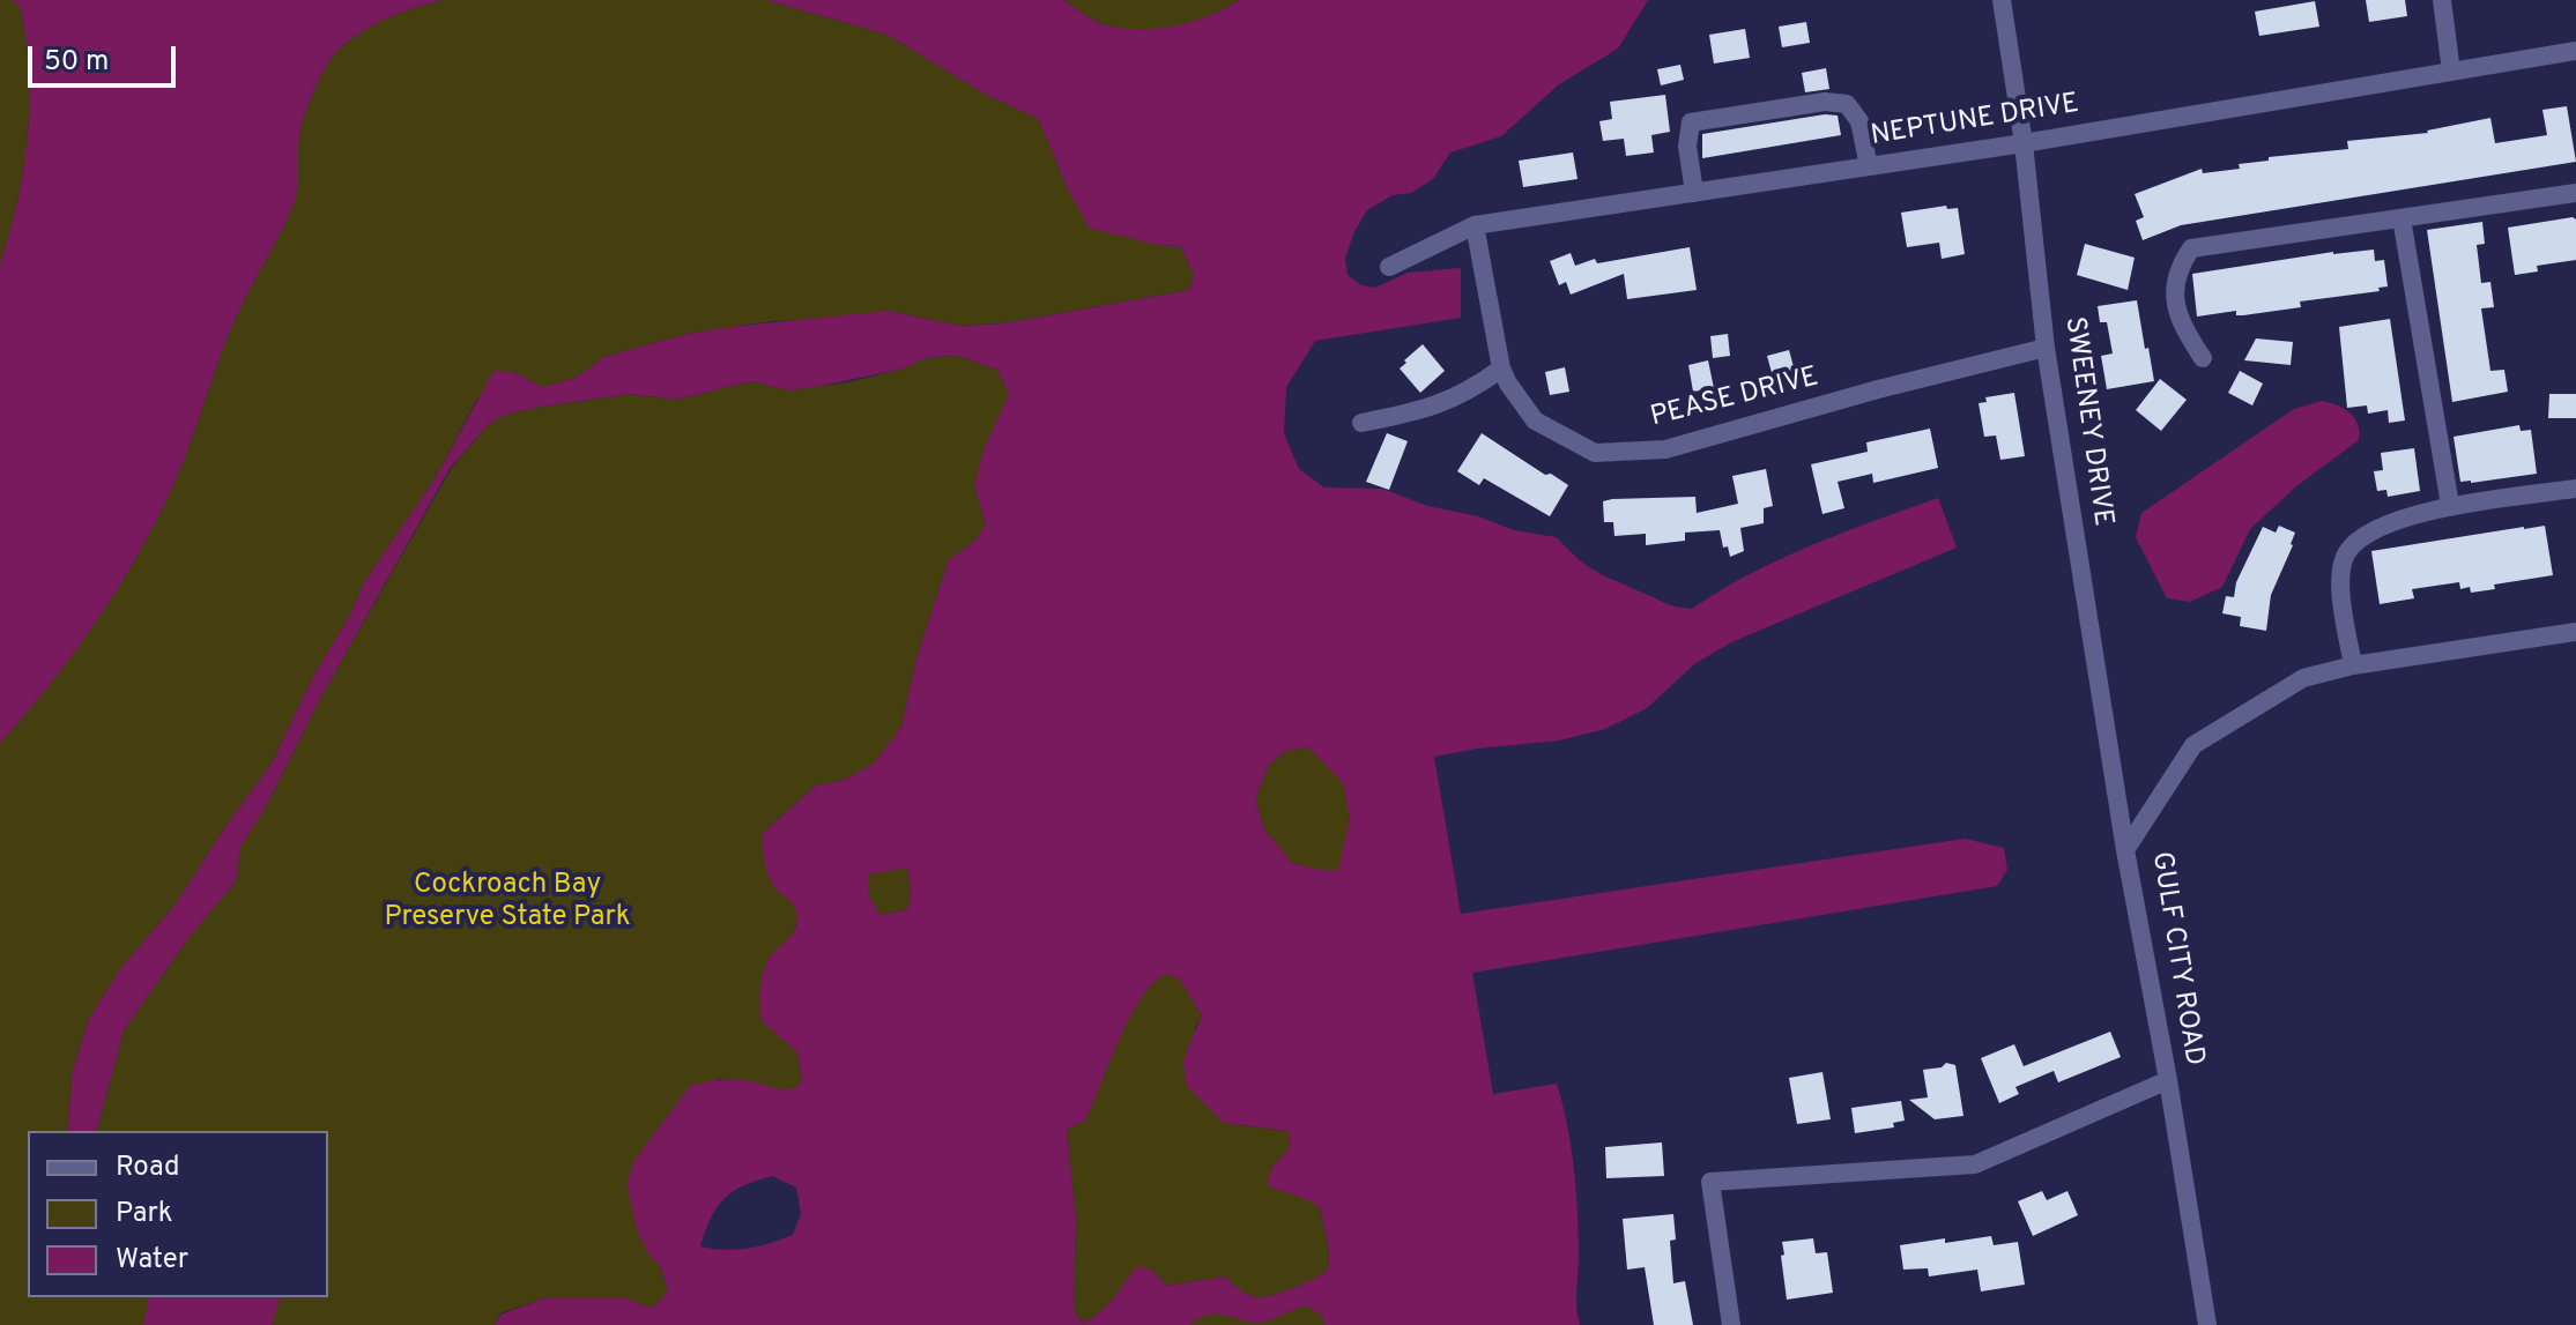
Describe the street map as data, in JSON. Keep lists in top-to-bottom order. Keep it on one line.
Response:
{"streets":{"street":["NEPTUNE DRIVE","PEASE DRIVE","SWEENEY DRIVE","GULF CITY ROAD"]},"crossings":[["NEPTUNE DRIVE","PEASE DRIVE"],["NEPTUNE DRIVE","SWEENEY DRIVE"],["PEASE DRIVE","SWEENEY DRIVE"],["SWEENEY DRIVE","GULF CITY ROAD"]],"parks":["Cockroach Bay Preserve State Park"],"legend":["Road","Park","Water"],"scale_bar":"50 m"}
